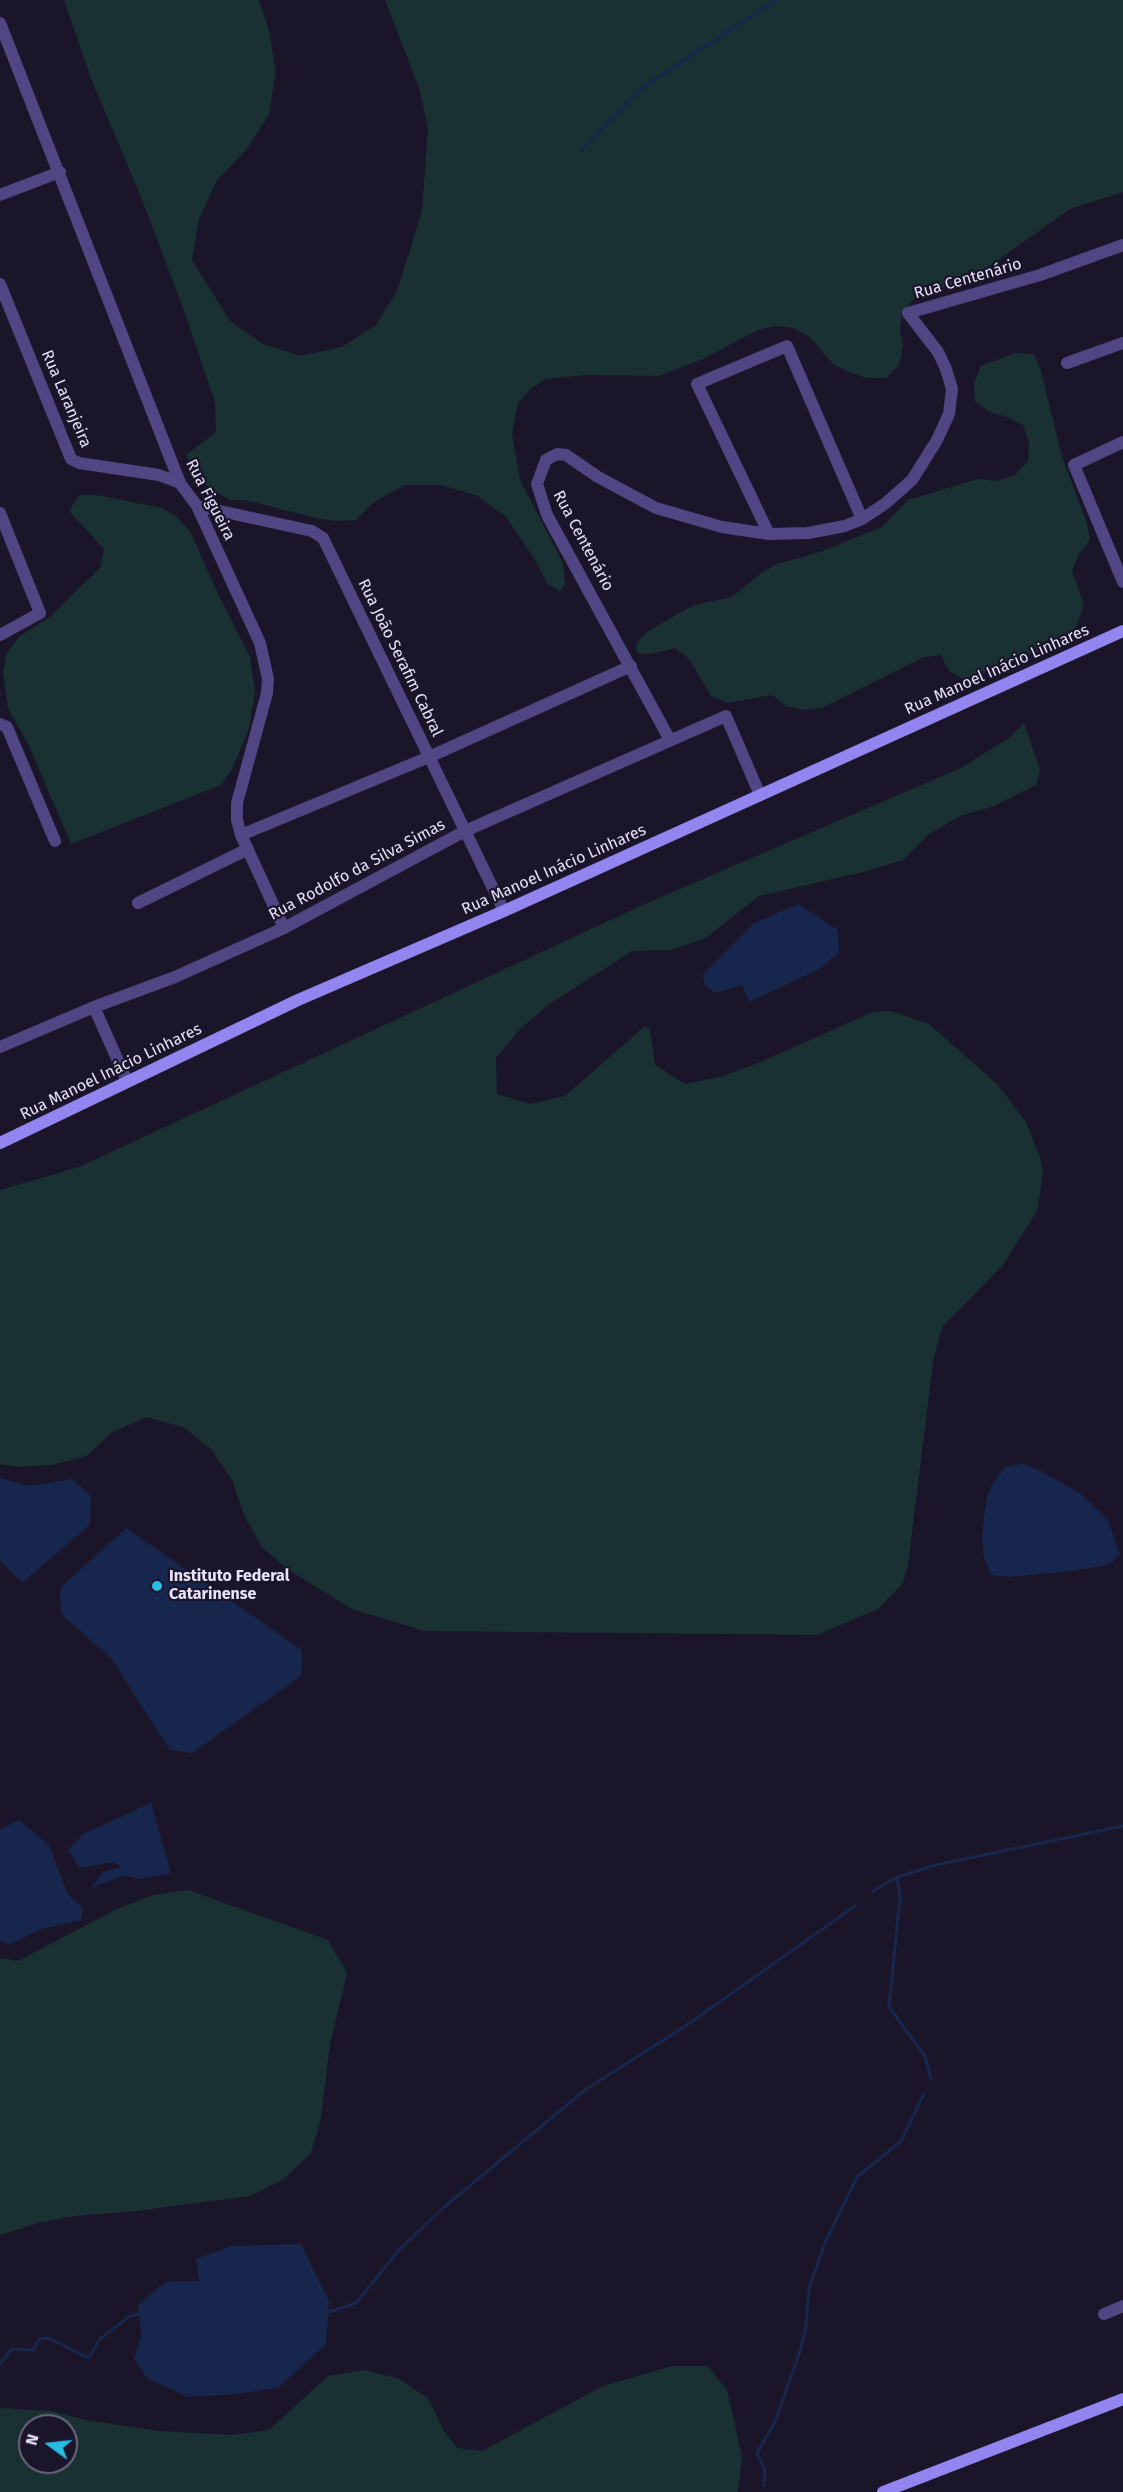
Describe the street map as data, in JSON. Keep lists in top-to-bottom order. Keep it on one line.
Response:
{"streets":{"main road":["Rua Manoel Inácio Linhares"],"street":["Rua Centenário","Rua Laranjeira","Rua Figueira","Rua João Serafim Cabral","Rua Rodolfo da Silva Simas"]},"crossings":[["Rua Centenário","Rua Rodolfo da Silva Simas"],["Rua Laranjeira","Rua Figueira"],["Rua Figueira","Rua João Serafim Cabral"],["Rua Figueira","Rua Rodolfo da Silva Simas"],["Rua João Serafim Cabral","Rua Manoel Inácio Linhares"],["Rua João Serafim Cabral","Rua Rodolfo da Silva Simas"],["Rua Manoel Inácio Linhares","Rua Rodolfo da Silva Simas"]],"places":["Instituto Federal Catarinense"],"north":"left"}
